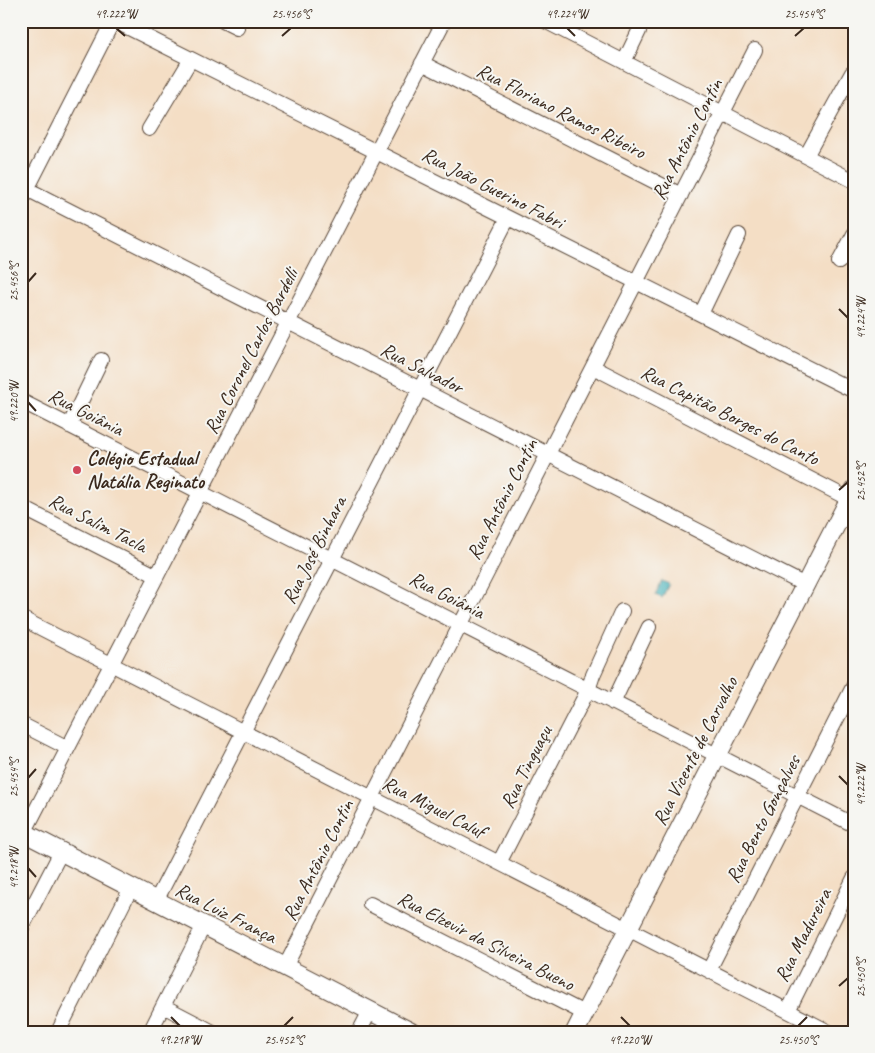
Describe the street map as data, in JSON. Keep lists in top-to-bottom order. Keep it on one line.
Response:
{"streets":{"main road":["Rua Vicente de Carvalho","Rua Luiz França"],"street":["Rua Floriano Ramos Ribeiro","Rua Antônio Contin","Rua João Guerino Fabri","Rua Coronel Carlos Bardelli","Rua Salvador","Rua Goiânia","Rua Capitão Borges do Canto","Rua Salim Tacla","Rua José Binhara","Rua Tinguaçu","Rua Miguel Caluf","Rua Bento Gonçalves","Rua Madureira","Rua Elzevir da Silveira Bueno"]},"crossings":[["Rua Floriano Ramos Ribeiro","Rua Antônio Contin"],["Rua Floriano Ramos Ribeiro","Rua Coronel Carlos Bardelli"],["Rua Antônio Contin","Rua João Guerino Fabri"],["Rua Antônio Contin","Rua Salvador"],["Rua Antônio Contin","Rua Goiânia"],["Rua Antônio Contin","Rua Capitão Borges do Canto"],["Rua Antônio Contin","Rua Miguel Caluf"],["Rua Antônio Contin","Rua Luiz França"],["Rua João Guerino Fabri","Rua Coronel Carlos Bardelli"],["Rua João Guerino Fabri","Rua José Binhara"],["Rua Coronel Carlos Bardelli","Rua Salvador"],["Rua Coronel Carlos Bardelli","Rua Goiânia"],["Rua Coronel Carlos Bardelli","Rua Salim Tacla"],["Rua Coronel Carlos Bardelli","Rua Miguel Caluf"],["Rua Coronel Carlos Bardelli","Rua Luiz França"],["Rua Salvador","Rua José Binhara"],["Rua Salvador","Rua Vicente de Carvalho"],["Rua Goiânia","Rua José Binhara"],["Rua Goiânia","Rua Vicente de Carvalho"],["Rua Goiânia","Rua Tinguaçu"],["Rua Goiânia","Rua Bento Gonçalves"],["Rua Capitão Borges do Canto","Rua Vicente de Carvalho"],["Rua José Binhara","Rua Miguel Caluf"],["Rua José Binhara","Rua Luiz França"],["Rua Vicente de Carvalho","Rua Miguel Caluf"],["Rua Vicente de Carvalho","Rua Elzevir da Silveira Bueno"],["Rua Tinguaçu","Rua Miguel Caluf"],["Rua Miguel Caluf","Rua Bento Gonçalves"],["Rua Miguel Caluf","Rua Madureira"]],"places":["Colégio Estadual Natália Reginato"],"coordinates":["49.222°W","25.456°S","49.224°W","25.454°S","49.220°W","25.452°S","49.218°W","25.450°S"]}
